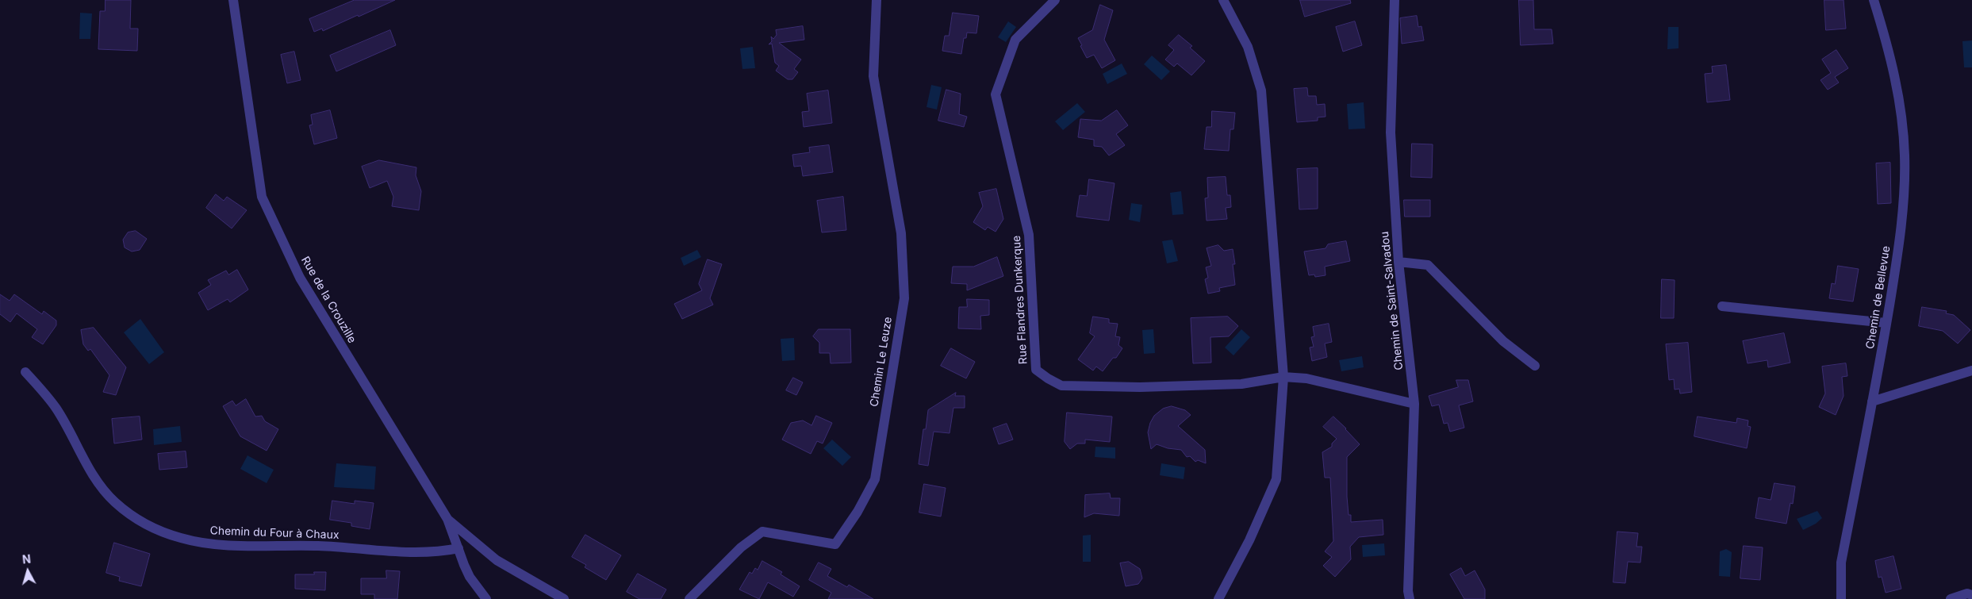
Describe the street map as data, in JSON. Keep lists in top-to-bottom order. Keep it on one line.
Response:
{"streets":{"street":["Chemin de Bellevue","Rue de la Crouzille","Rue Flandres Dunkerque","Chemin de Saint-Salvadou","Chemin Le Leuze","Chemin du Four à Chaux"]},"crossings":[["Rue de la Crouzille","Chemin du Four à Chaux"],["Rue Flandres Dunkerque","Chemin de Saint-Salvadou"]],"north":"top"}
